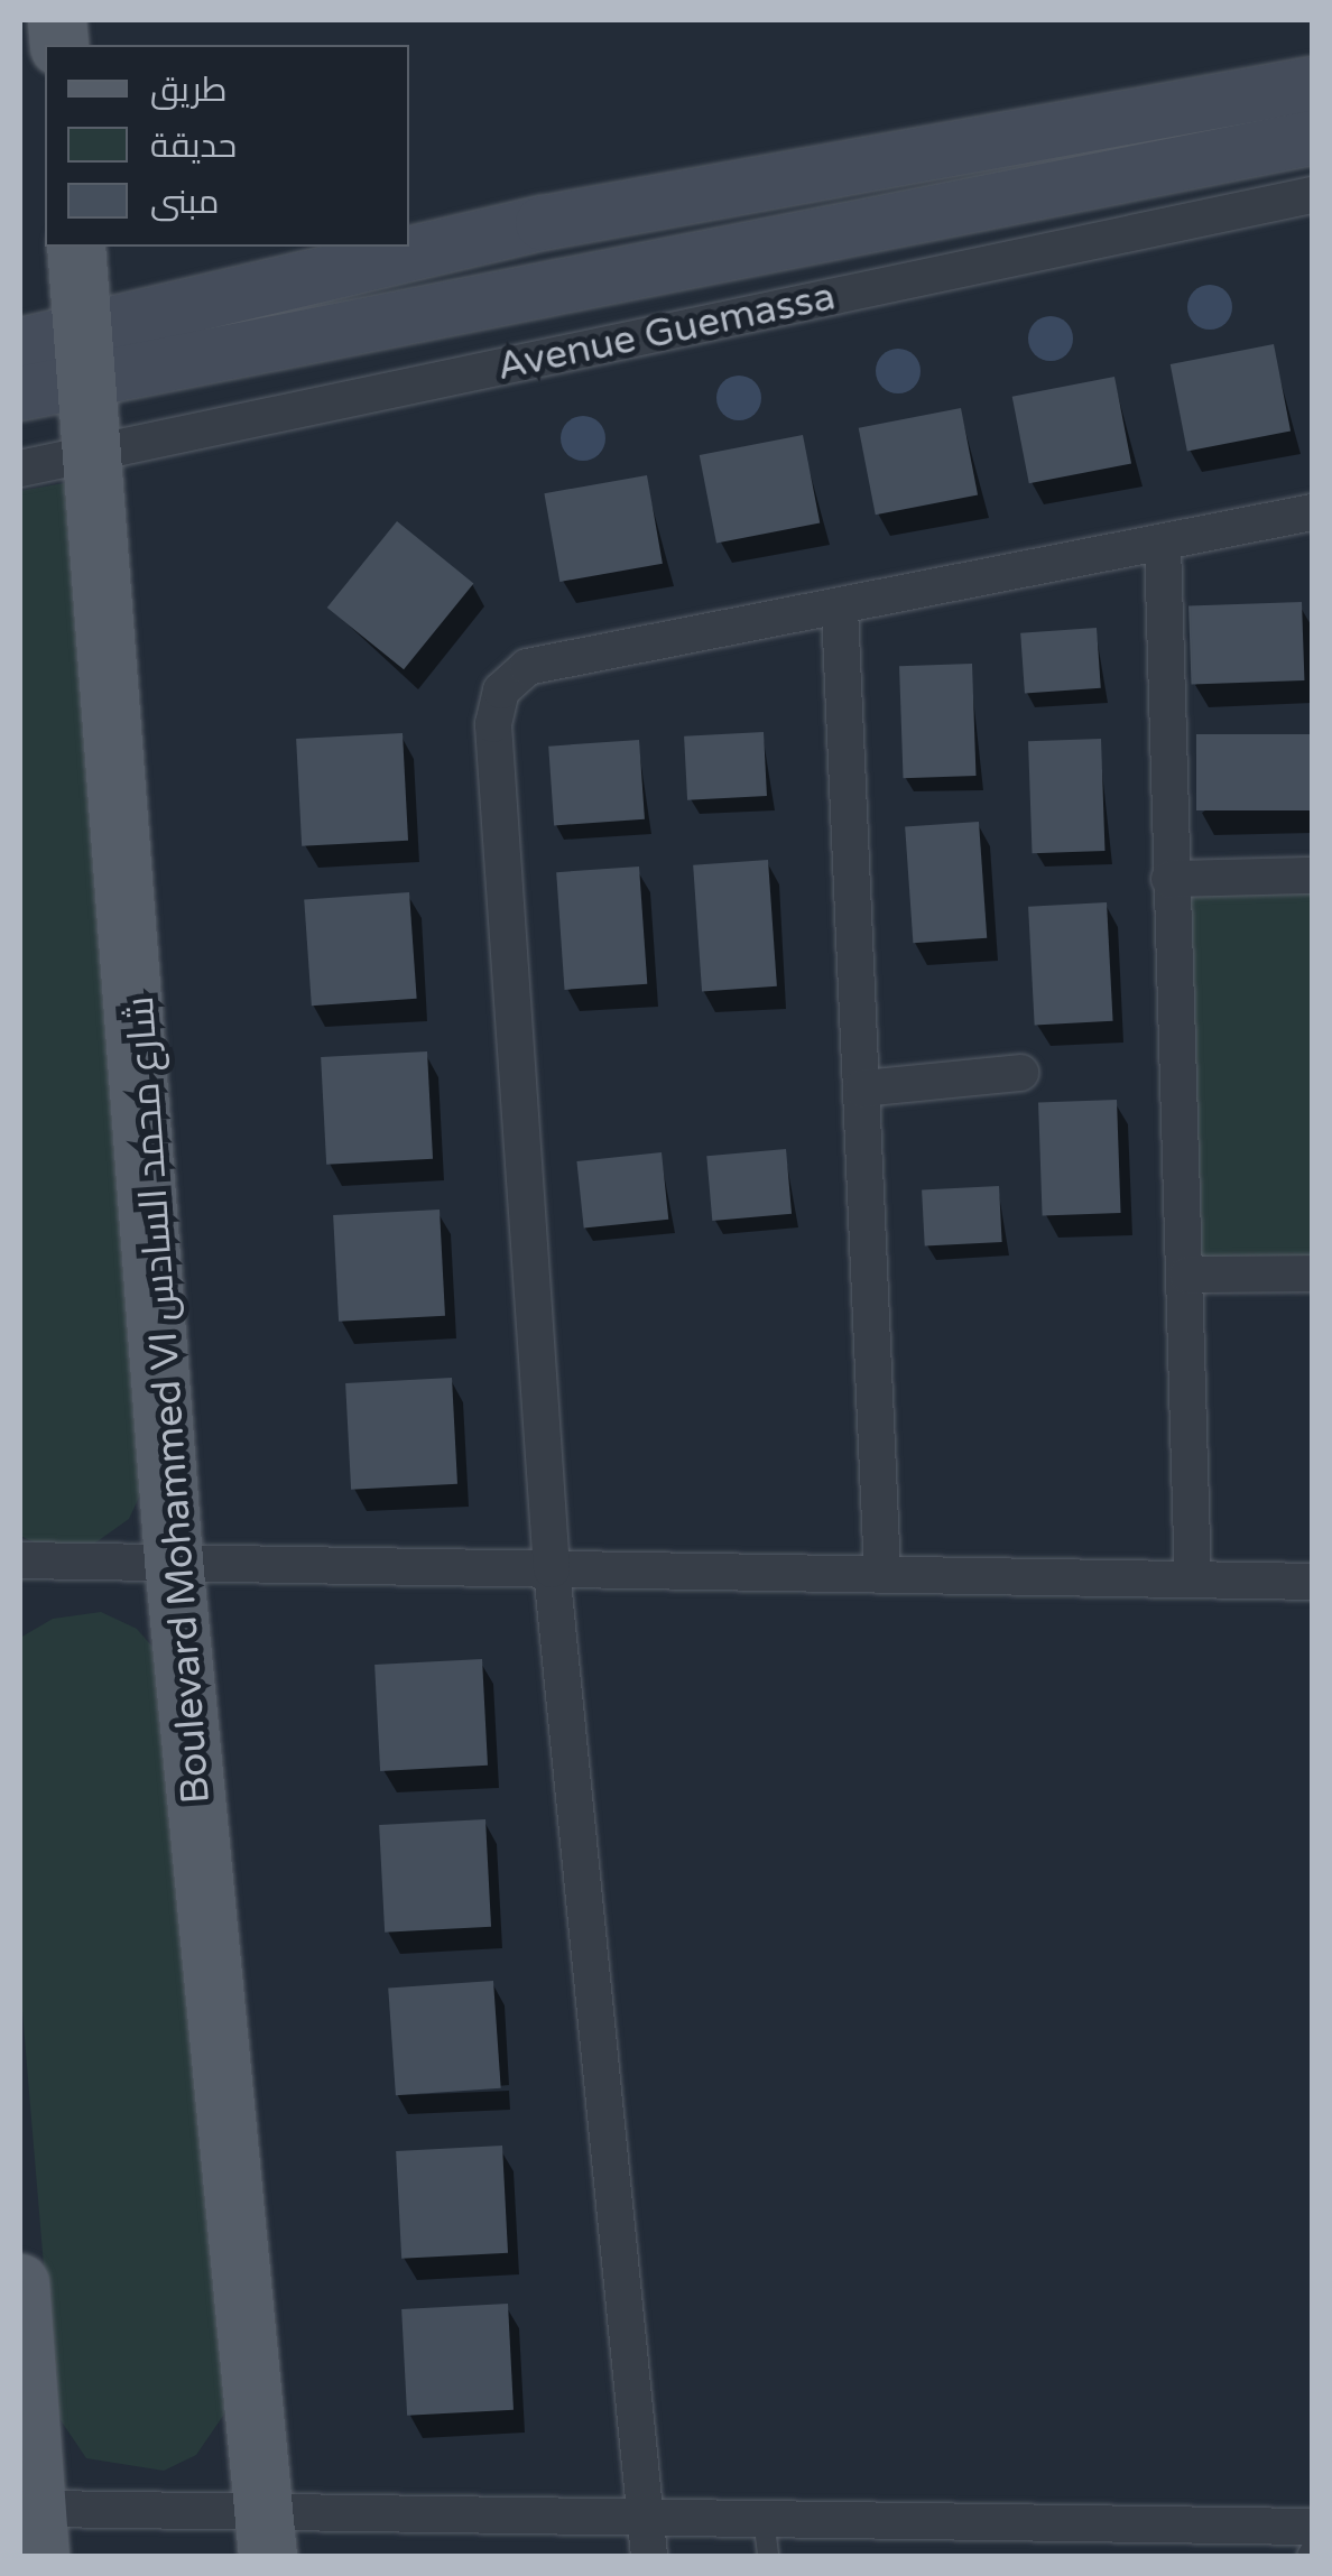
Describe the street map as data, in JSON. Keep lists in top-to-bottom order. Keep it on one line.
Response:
{"streets":{"main road":["Avenue Guemassa","Boulevard Mohammed VI شارع محمد السادس"]},"crossings":[["Avenue Guemassa","Boulevard Mohammed VI شارع محمد السادس"]],"legend":["طريق","حديقة","مبنى"]}
